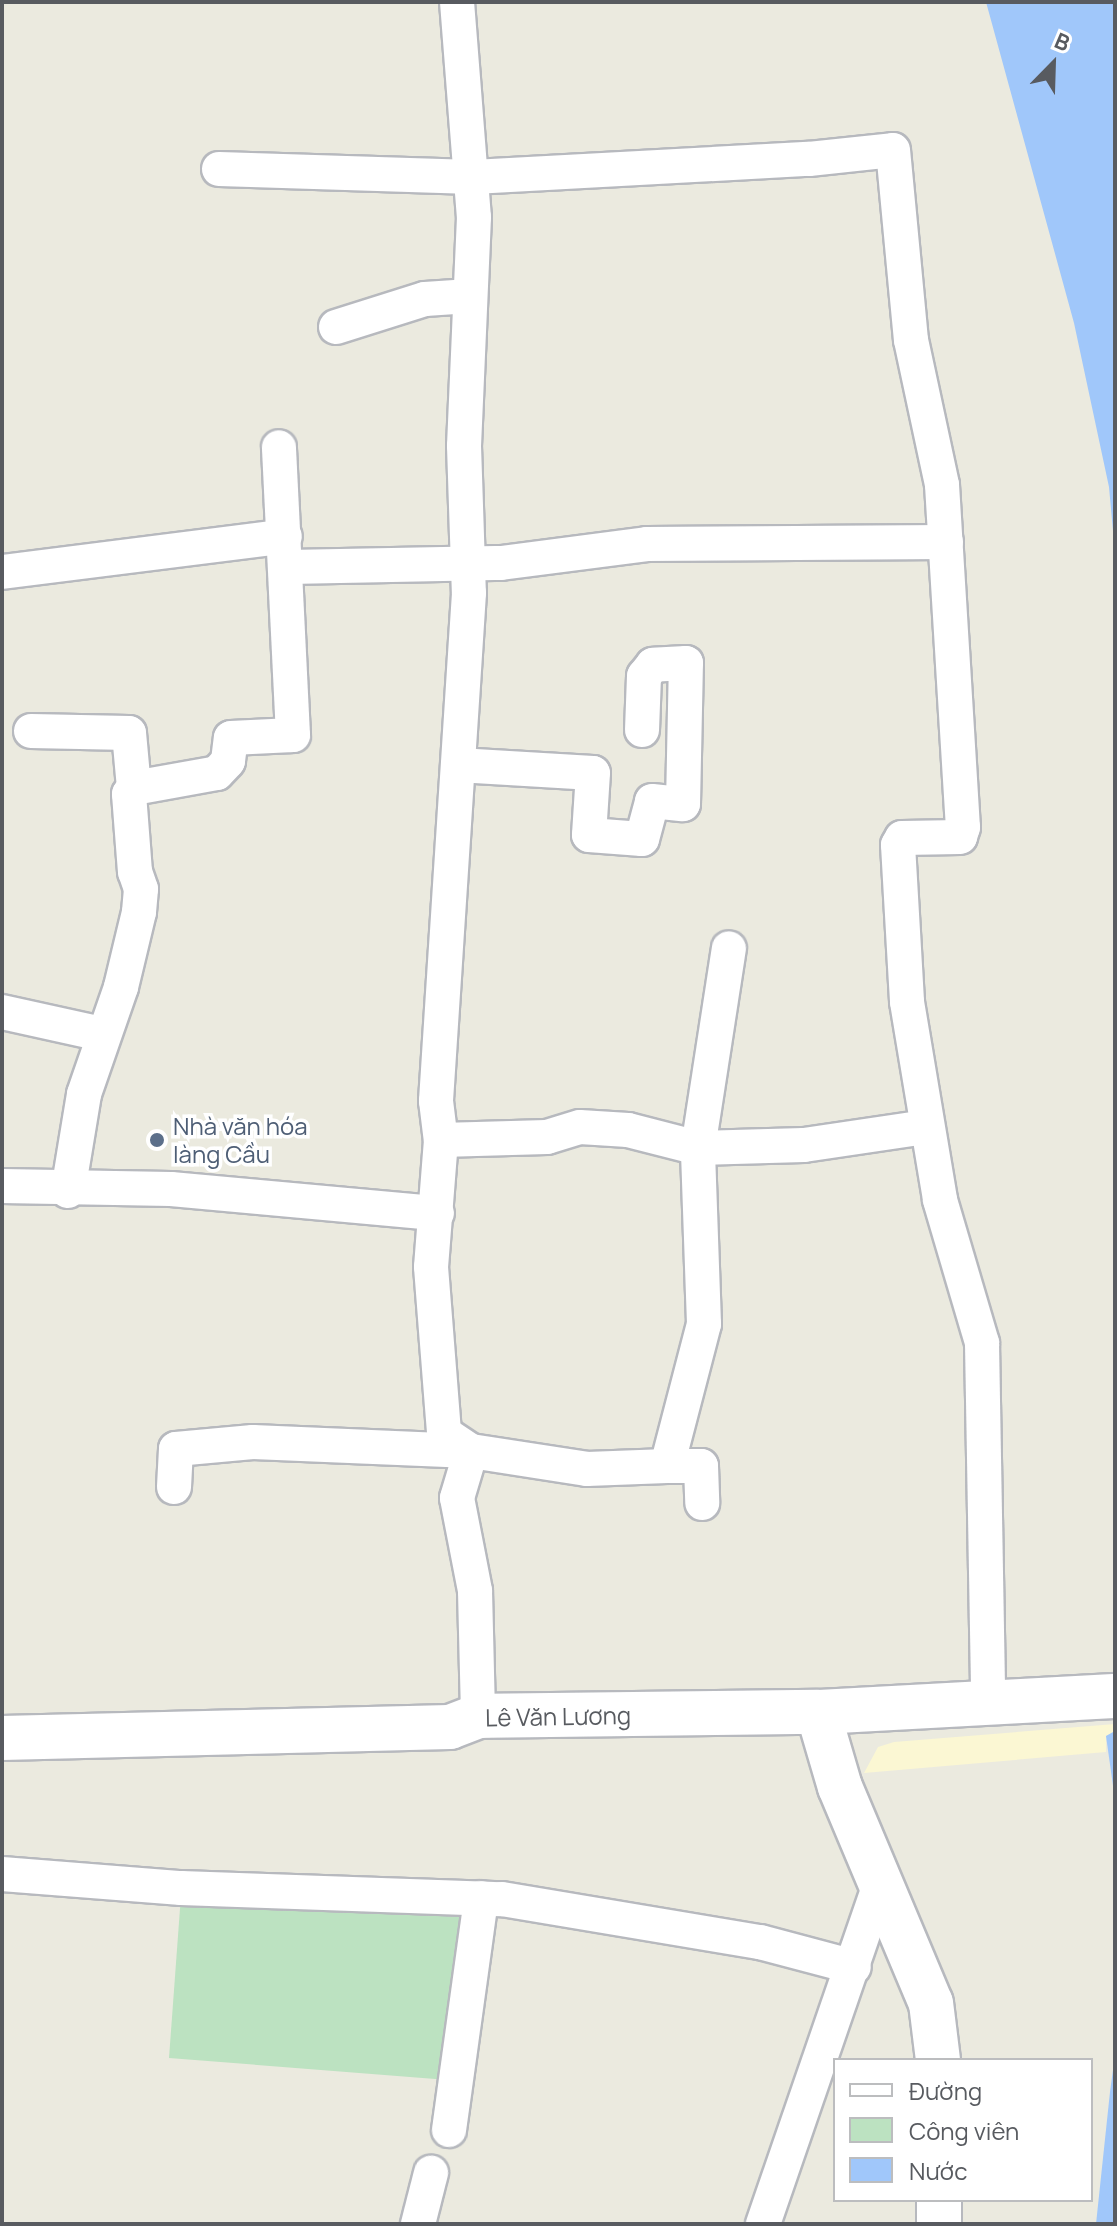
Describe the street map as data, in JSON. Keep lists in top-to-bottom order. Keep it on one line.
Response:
{"streets":{"main road":["Lê Văn Lương"]},"places":["Nhà văn hóa làng Cầu"],"legend":["Đường","Công viên","Nước"],"north":"top right"}
